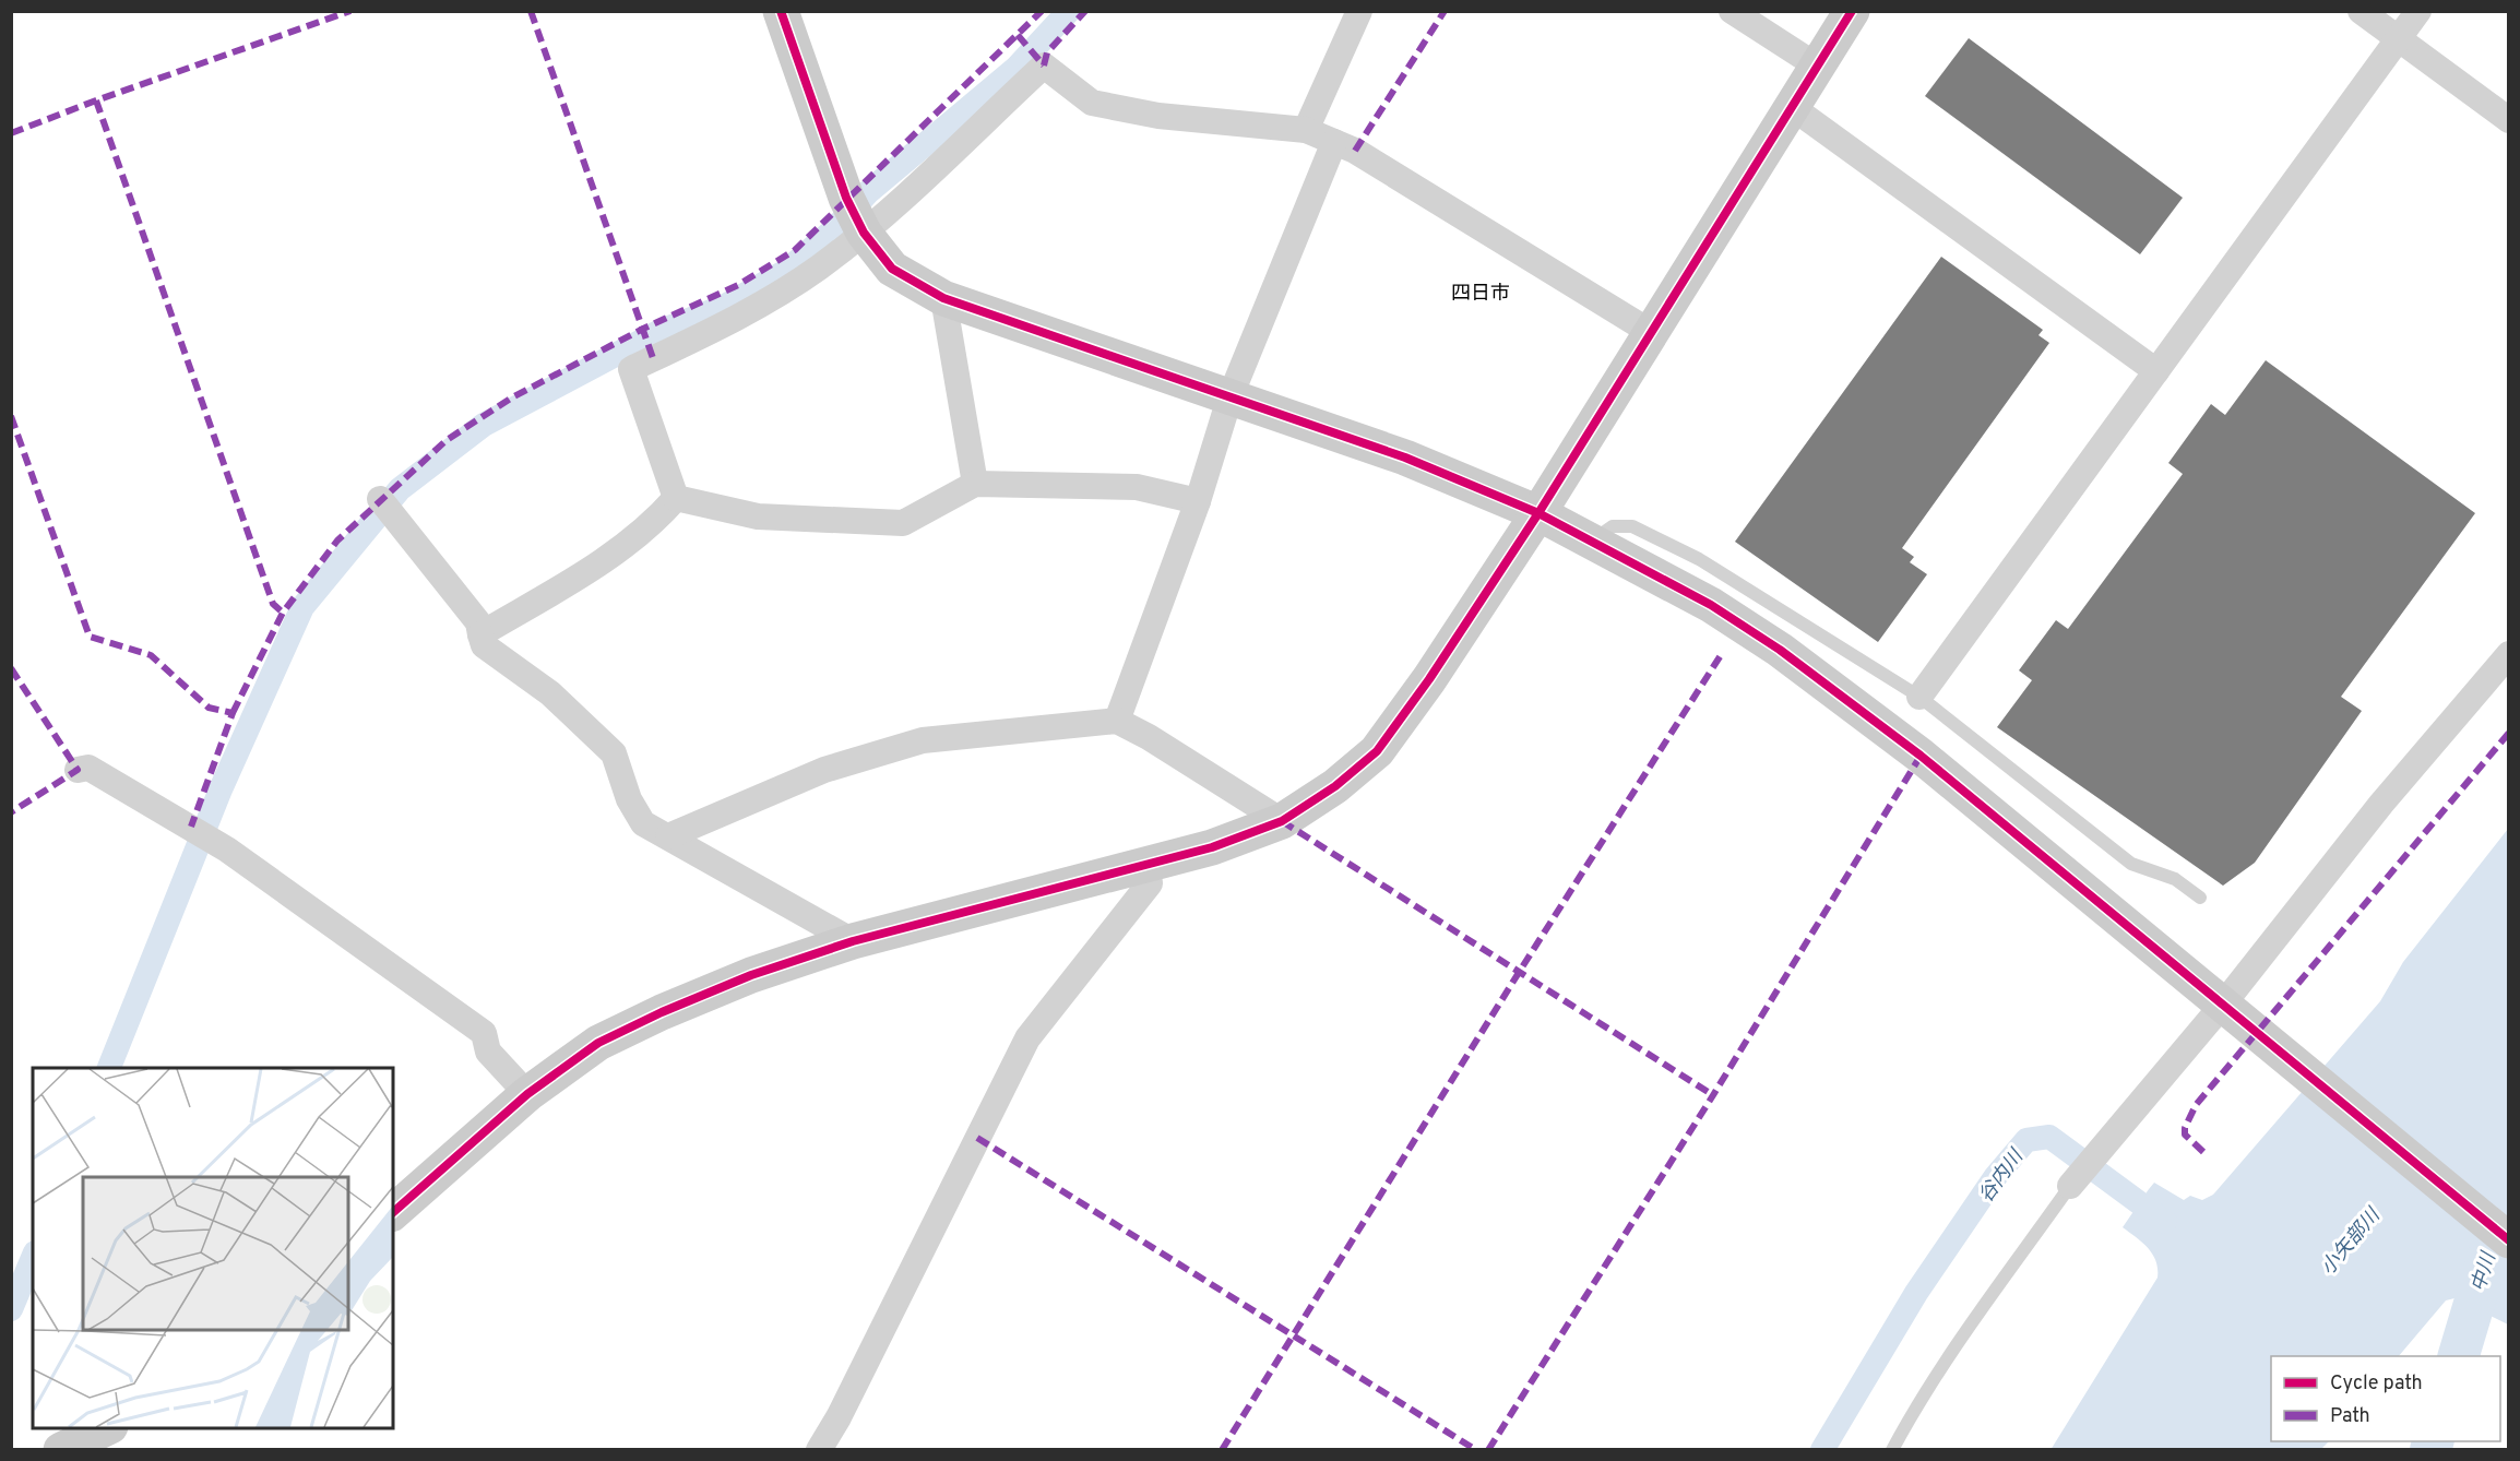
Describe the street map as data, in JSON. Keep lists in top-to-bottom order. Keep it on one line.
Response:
{"districts":["四日市"],"water":["谷内川","小矢部川","中川"],"legend":["Cycle path","Path"]}
